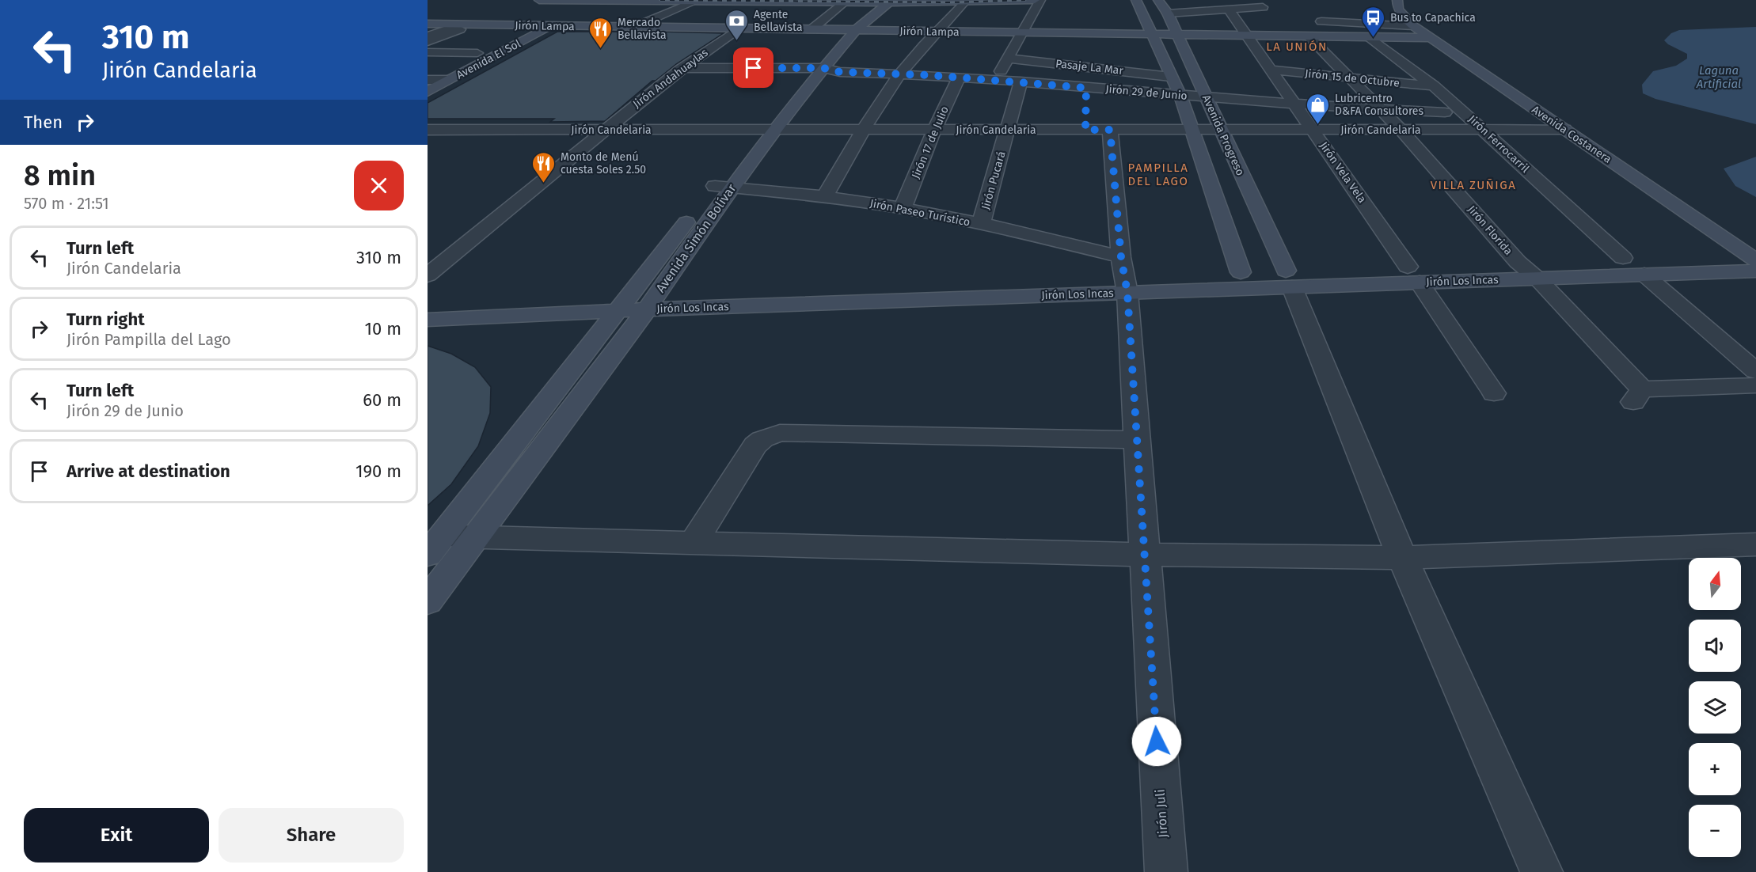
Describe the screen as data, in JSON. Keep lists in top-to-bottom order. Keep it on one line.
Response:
{"streets":{"street":["Jirón Lampa","Avenida El Sol","Pasaje La Mar","Jirón Andahuaylas","Jirón 15 de Octubre","Jirón 29 de Junio","Jirón Candelaria","Avenida Costanera","Avenida Progreso","Jirón 17 de Julio","Jirón Ferrocarril","Jirón Vela Vela","Jirón Pucará","Jirón Paseo Turístico","Jirón Florida","Avenida Simón Bolívar","Jirón Los Incas","Jirón Juli"]},"crossings":[["Jirón Lampa","Avenida El Sol"],["Jirón Lampa","Jirón Andahuaylas"],["Jirón Lampa","Avenida Costanera"],["Jirón Lampa","Avenida Progreso"],["Jirón Lampa","Jirón Ferrocarril"],["Jirón Lampa","Jirón Vela Vela"],["Jirón Lampa","Jirón Florida"],["Jirón Lampa","Avenida Simón Bolívar"],["Pasaje La Mar","Avenida Progreso"],["Jirón Andahuaylas","Jirón 29 de Junio"],["Jirón Andahuaylas","Jirón Candelaria"],["Jirón 15 de Octubre","Jirón Ferrocarril"],["Jirón 15 de Octubre","Jirón Vela Vela"],["Jirón 15 de Octubre","Jirón Florida"],["Jirón 29 de Junio","Avenida Progreso"],["Jirón 29 de Junio","Jirón 17 de Julio"],["Jirón 29 de Junio","Jirón Ferrocarril"],["Jirón 29 de Junio","Jirón Vela Vela"],["Jirón 29 de Junio","Jirón Pucará"],["Jirón 29 de Junio","Jirón Florida"],["Jirón 29 de Junio","Avenida Simón Bolívar"],["Jirón 29 de Junio","Jirón Juli"],["Jirón Candelaria","Avenida Costanera"],["Jirón Candelaria","Avenida Progreso"],["Jirón Candelaria","Jirón 17 de Julio"],["Jirón Candelaria","Jirón Ferrocarril"],["Jirón Candelaria","Jirón Vela Vela"],["Jirón Candelaria","Jirón Pucará"],["Jirón Candelaria","Jirón Florida"],["Jirón Candelaria","Avenida Simón Bolívar"],["Jirón Candelaria","Jirón Juli"],["Avenida Costanera","Jirón Los Incas"],["Avenida Progreso","Jirón Los Incas"],["Jirón 17 de Julio","Jirón Paseo Turístico"],["Jirón Ferrocarril","Jirón Los Incas"],["Jirón Vela Vela","Jirón Los Incas"],["Jirón Pucará","Jirón Paseo Turístico"],["Jirón Paseo Turístico","Avenida Simón Bolívar"],["Jirón Paseo Turístico","Jirón Los Incas"],["Jirón Paseo Turístico","Jirón Juli"],["Jirón Florida","Jirón Los Incas"],["Avenida Simón Bolívar","Jirón Los Incas"],["Jirón Los Incas","Jirón Juli"]],"districts":["LA UNIÓN","PAMPILLA DEL LAGO","VILLA ZUÑIGA"],"water":["Laguna Artificial"],"places":{"bus stop":["Bus to Capachica"],"bank":["Agente Bellavista"],"restaurant":["Mercado Bellavista","Monto de Menú cuesta Soles 2.50"],"shop":["Lubricentro D&FA Consultores"]},"north":"top","page":{"turn":["310 m","Jirón Candelaria"],"then":"Then","heading":["8 min","570 m · 21:51"],"list":[{"name":"Turn left","note":"Jirón Candelaria","value":"310 m"},{"name":"Turn right","note":"Jirón Pampilla del Lago","value":"10 m"},{"name":"Turn left","note":"Jirón 29 de Junio","value":"60 m"},{"name":"Arrive at destination","value":"190 m"}],"map_buttons":["+","−"],"buttons":["Exit","Share"]}}
